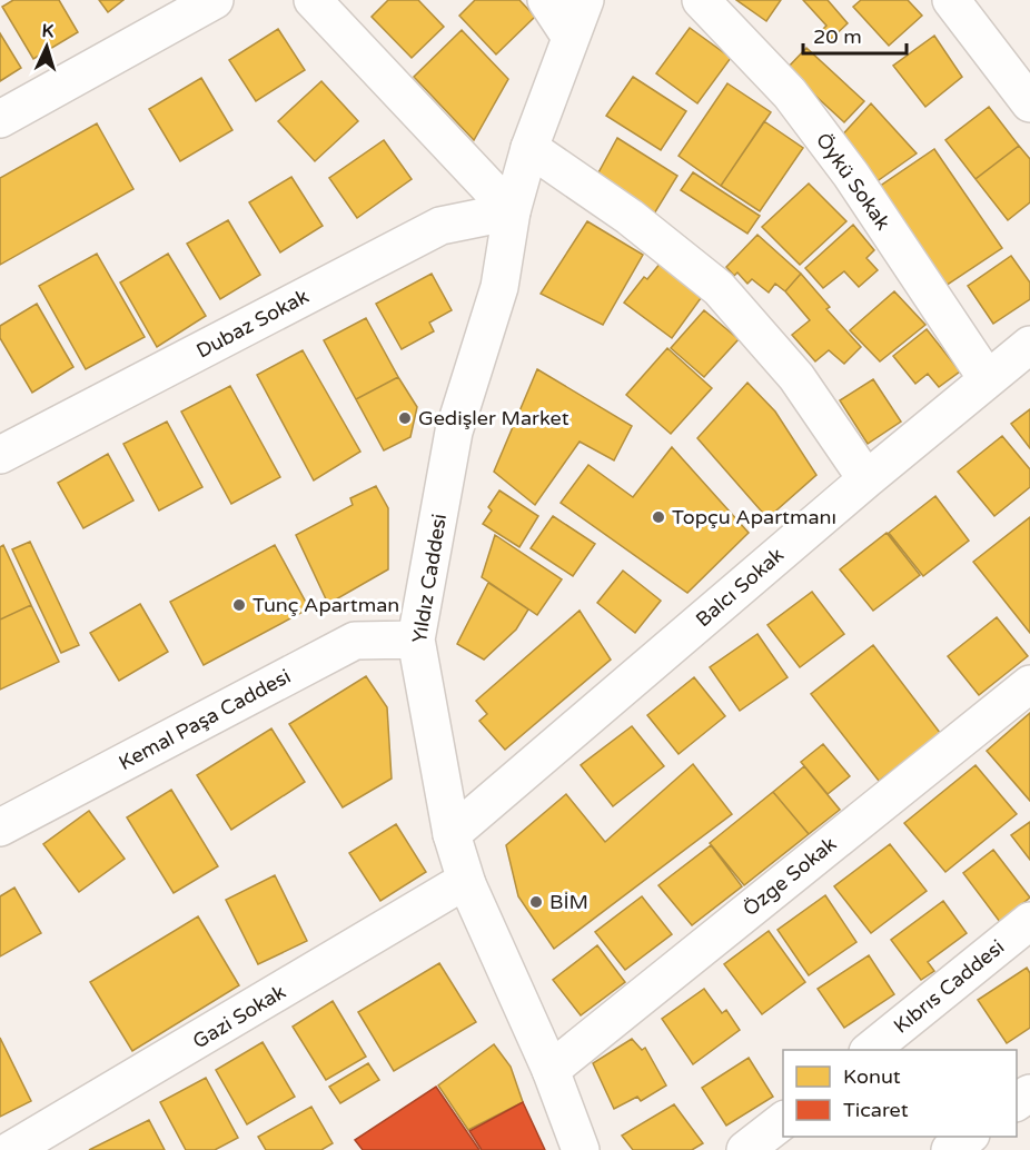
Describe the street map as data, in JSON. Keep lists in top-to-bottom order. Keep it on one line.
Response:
{"streets":{"street":["Öykü Sokak","Dubaz Sokak","Yıldız Caddesi","Balcı Sokak","Kemal Paşa Caddesi","Özge Sokak","Kıbrıs Caddesi","Gazi Sokak"]},"crossings":[["Öykü Sokak","Balcı Sokak"],["Dubaz Sokak","Yıldız Caddesi"],["Yıldız Caddesi","Balcı Sokak"],["Yıldız Caddesi","Kemal Paşa Caddesi"],["Yıldız Caddesi","Özge Sokak"],["Yıldız Caddesi","Gazi Sokak"]],"places":["Gedişler Market","Topçu Apartmanı","Tunç Apartman","BİM"],"legend":["Konut","Ticaret"],"scale_bar":"20 m","north":"top"}
